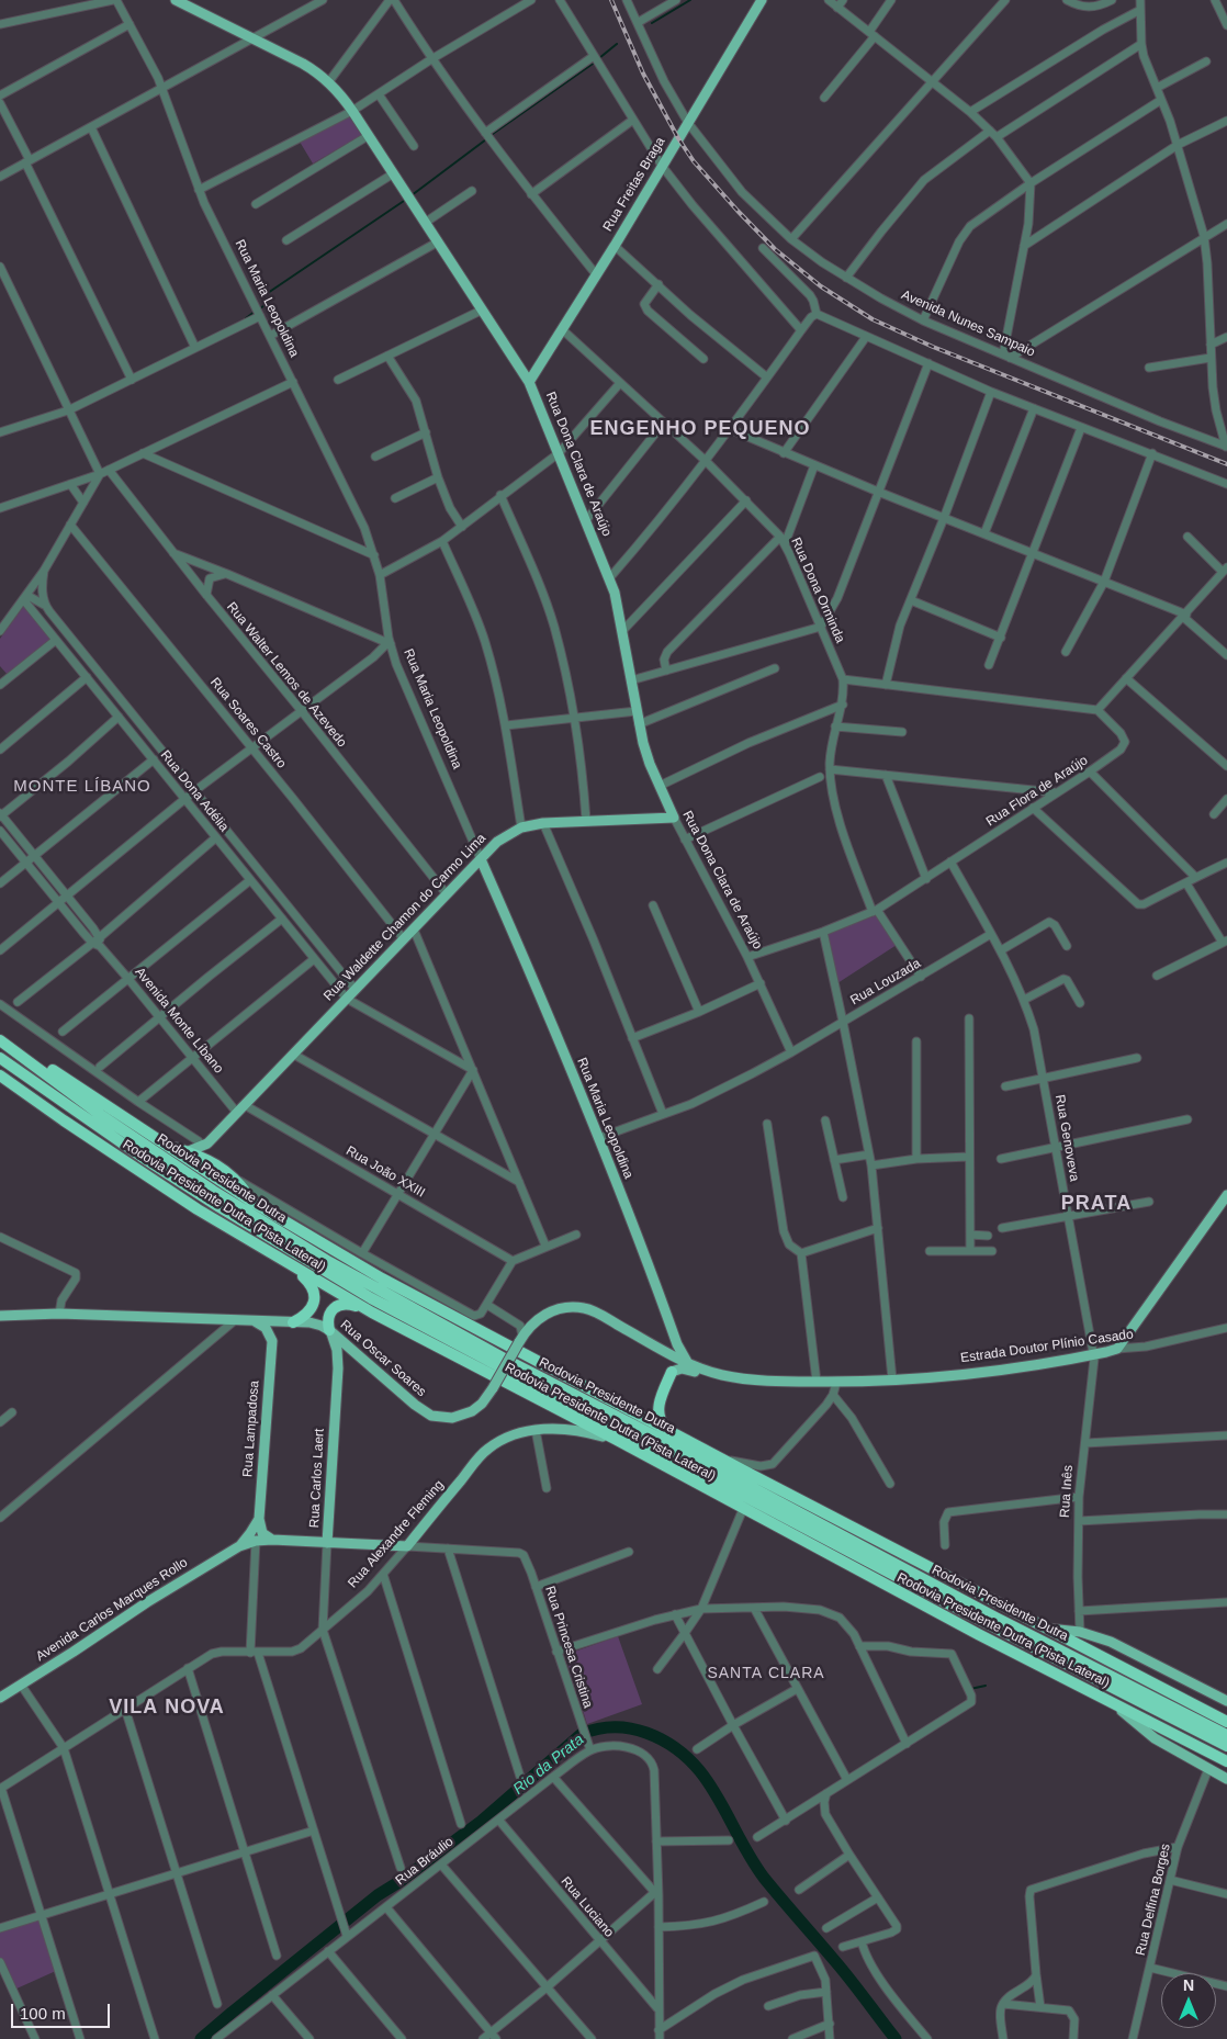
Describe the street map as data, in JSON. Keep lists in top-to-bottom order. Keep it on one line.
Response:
{"streets":{"highway":["Rodovia Presidente Dutra","Rodovia Presidente Dutra (Pista Lateral)"],"main road":["Rua Freitas Braga","Rua Maria Leopoldina","Rua Dona Clara de Araújo","Rua Waldette Chamon do Carmo Lima","Estrada Doutor Plínio Casado","Rua Oscar Soares","Rua Lampadosa","Rua Carlos Laert","Rua Alexandre Fleming","Avenida Carlos Marques Rollo"],"street":["Avenida Nunes Sampaio","Rua Dona Orminda","Rua Walter Lemos de Azevedo","Rua Soares Castro","Rua Dona Adélia","Rua Flora de Araújo","Rua Louzada","Avenida Monte Líbano","Rua Genoveva","Rua João XXIII","Rua Inês","Rua Princesa Cristina","Rua Bráulio","Rua Delfina Borges","Rua Luciano"]},"crossings":[["Rua Freitas Braga","Avenida Nunes Sampaio"],["Rua Freitas Braga","Rua Dona Clara de Araújo"],["Rua Freitas Braga","Rua Dona Orminda"],["Rua Maria Leopoldina","Rua Waldette Chamon do Carmo Lima"],["Rua Maria Leopoldina","Rua Louzada"],["Rua Maria Leopoldina","Rua Oscar Soares"],["Rua Dona Clara de Araújo","Rua Flora de Araújo"],["Rua Dona Clara de Araújo","Rua Waldette Chamon do Carmo Lima"],["Rua Dona Clara de Araújo","Rua Louzada"],["Rua Dona Orminda","Rua Flora de Araújo"],["Rua Dona Orminda","Rua Louzada"],["Rua Walter Lemos de Azevedo","Rua Waldette Chamon do Carmo Lima"],["Rua Soares Castro","Rua Waldette Chamon do Carmo Lima"],["Rua Dona Adélia","Rua Waldette Chamon do Carmo Lima"],["Rua Flora de Araújo","Rua Genoveva"],["Rua Waldette Chamon do Carmo Lima","Avenida Monte Líbano"],["Rua Waldette Chamon do Carmo Lima","Rua João XXIII"],["Rua Louzada","Rua Genoveva"],["Rua Genoveva","Estrada Doutor Plínio Casado"],["Rua Genoveva","Rua Inês"],["Rodovia Presidente Dutra","Rodovia Presidente Dutra (Pista Lateral)"],["Rodovia Presidente Dutra (Pista Lateral)","Rua Alexandre Fleming"],["Estrada Doutor Plínio Casado","Rua Oscar Soares"],["Estrada Doutor Plínio Casado","Rua Inês"],["Rua Oscar Soares","Rua Carlos Laert"],["Rua Lampadosa","Avenida Carlos Marques Rollo"],["Rua Carlos Laert","Rua Alexandre Fleming"],["Rua Carlos Laert","Avenida Carlos Marques Rollo"],["Rua Alexandre Fleming","Avenida Carlos Marques Rollo"],["Rua Princesa Cristina","Rua Bráulio"],["Rua Bráulio","Rua Luciano"]],"districts":["ENGENHO PEQUENO","MONTE LÍBANO","PRATA","SANTA CLARA","VILA NOVA"],"water":["Rio da Prata"],"scale_bar":"100 m","north":"top"}
